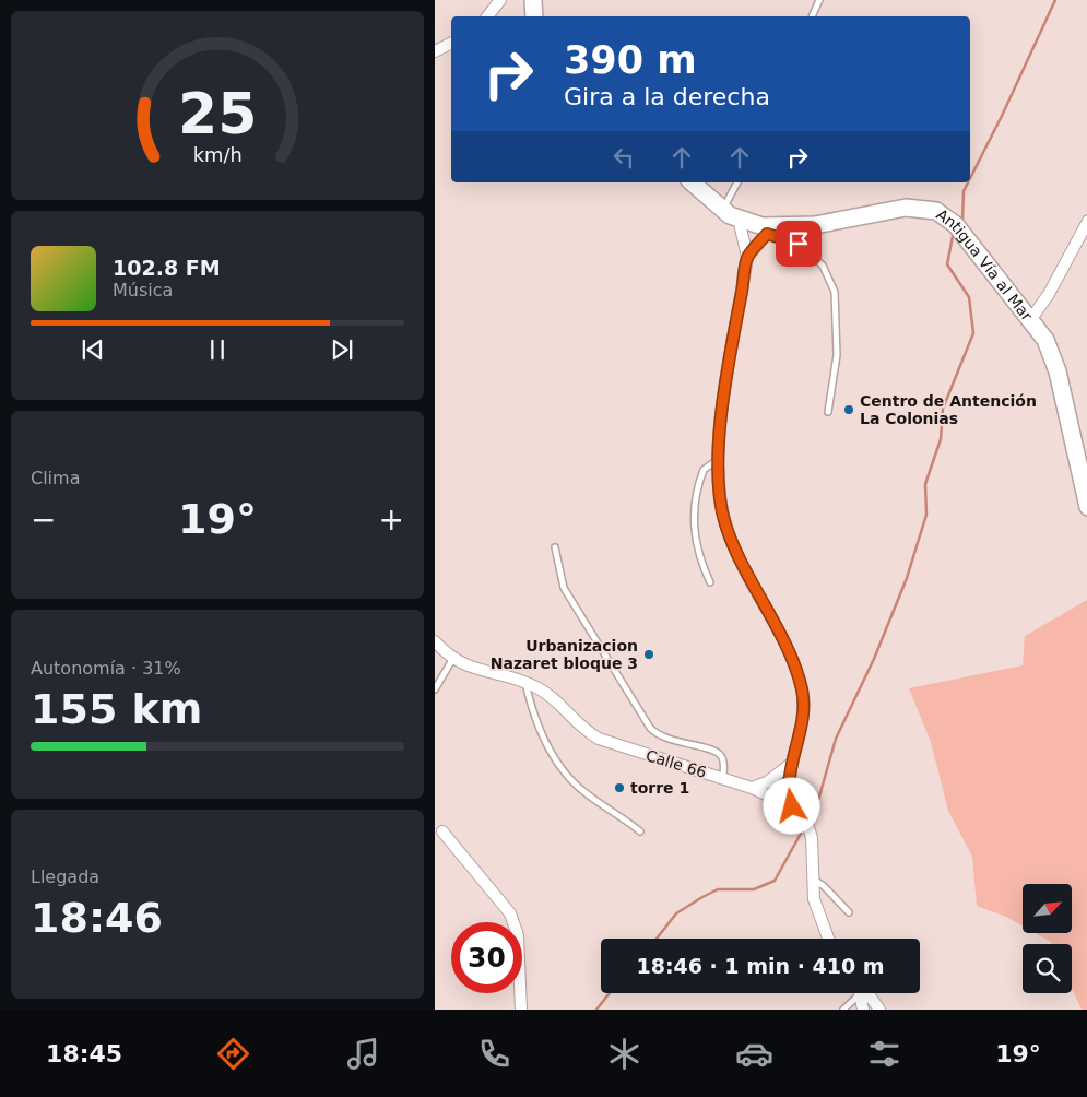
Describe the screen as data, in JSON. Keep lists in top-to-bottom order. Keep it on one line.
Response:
{"streets":{"main road":["Antigua Vía al Mar"],"street":["Calle 66"]},"places":["Centro de Antención La Colonias","Urbanizacion Nazaret bloque 3","torre 1"],"north":"top right","page":{"turn":["390 m","Gira a la derecha"],"song":["102.8 FM","Música"],"tile":["Clima",["Autonomía · 31%","155 km"],["Llegada","18:46"]],"heat":["−","19°","+"],"limit":"30","trip":"18:46 · 1 min · 410 m","tabs":["18:45","19°"],"gauge":["25","km/h"]}}
